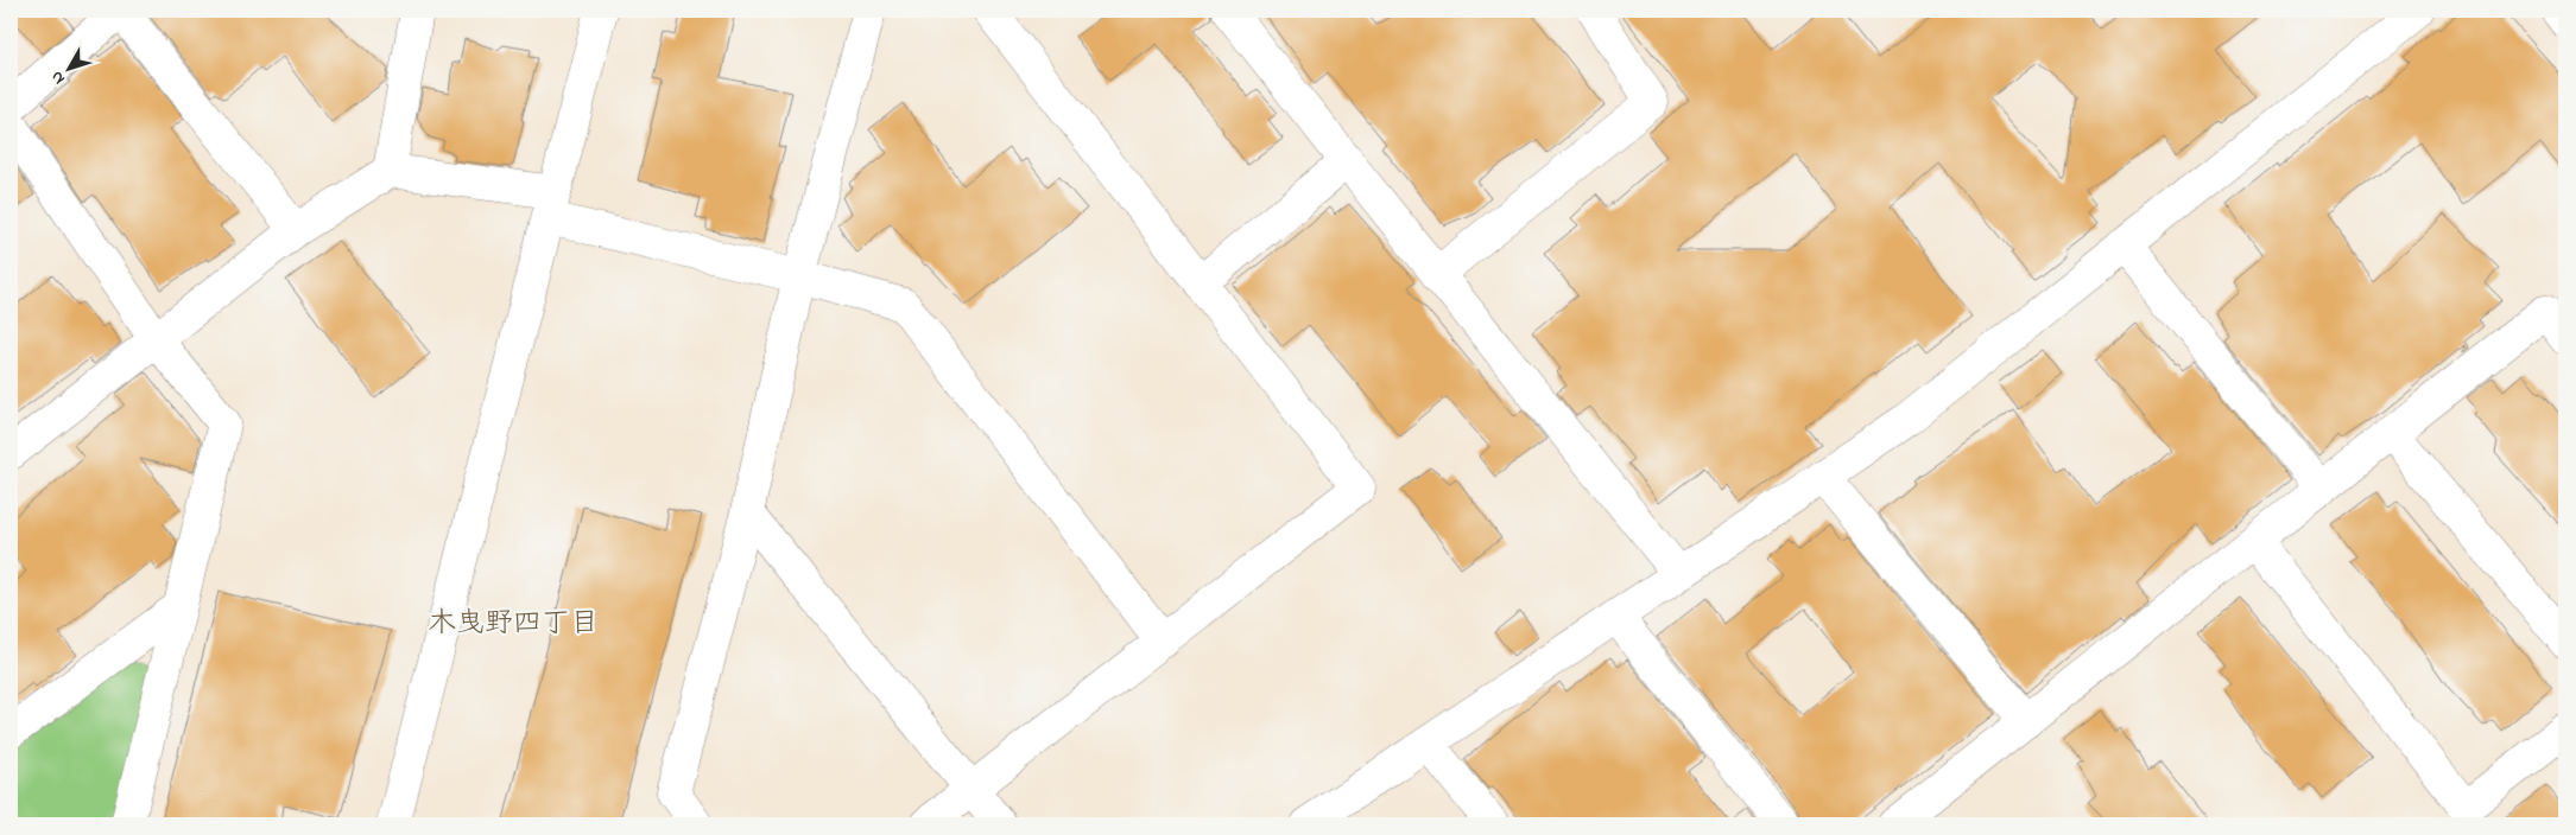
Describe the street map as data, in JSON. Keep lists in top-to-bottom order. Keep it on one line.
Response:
{"districts":["木曳野四丁目"],"north":"bottom left"}
